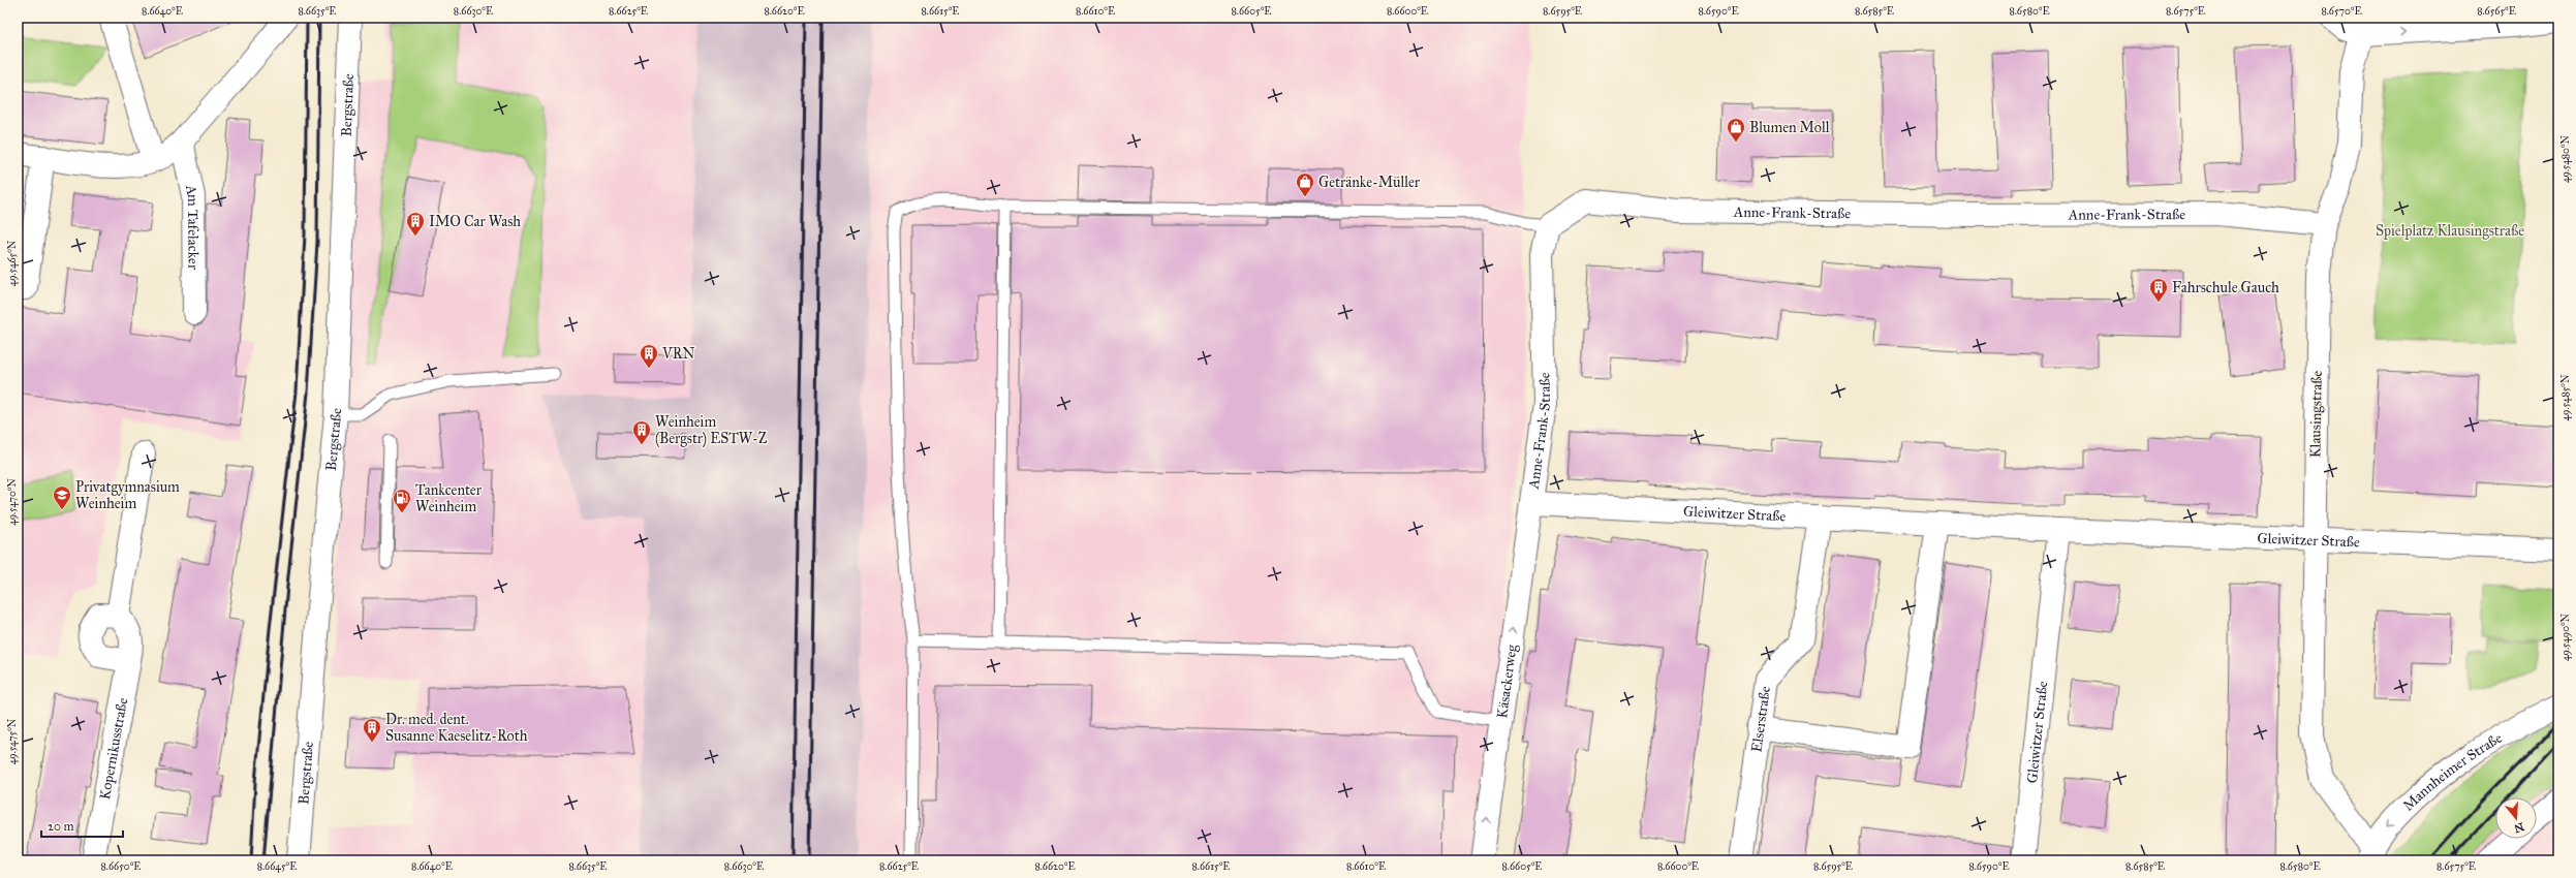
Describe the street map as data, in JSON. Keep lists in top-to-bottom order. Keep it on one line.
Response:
{"streets":{"street":["Bergstraße","Anne-Frank-Straße","Am Tafelacker","Klausingstraße","Gleiwitzer Straße","Käsackerweg","Elserstraße","Kopernikusstraße","Mannheimer Straße"]},"crossings":[["Anne-Frank-Straße","Klausingstraße"],["Anne-Frank-Straße","Gleiwitzer Straße"],["Anne-Frank-Straße","Käsackerweg"],["Klausingstraße","Gleiwitzer Straße"],["Klausingstraße","Mannheimer Straße"],["Gleiwitzer Straße","Käsackerweg"],["Gleiwitzer Straße","Elserstraße"]],"one_way":["Käsackerweg","Mannheimer Straße"],"parks":["Spielplatz Klausingstraße"],"places":{"shop":["Blumen Moll","Getränke-Müller"],"building":["IMO Car Wash","Fahrschule Gauch","VRN","Weinheim (Bergstr) ESTW-Z","Dr. med. dent. Susanne Kaeselitz-Roth"],"school or university":["Privatgymnasium Weinheim"],"fuel station":["Tankcenter Weinheim"]},"scale_bar":"20 m","north":"bottom","coordinates":["8.6640°E","8.6635°E","8.6630°E","8.6625°E","8.6620°E","8.6615°E","8.6610°E","8.6605°E","8.6600°E","8.6595°E","8.6590°E","8.6585°E","8.6580°E","8.6575°E","8.6570°E","8.6565°E","49.5480°N","49.5465°N","49.5485°N","49.5470°N","49.5490°N","49.5475°N","8.6650°E","8.6645°E"]}
